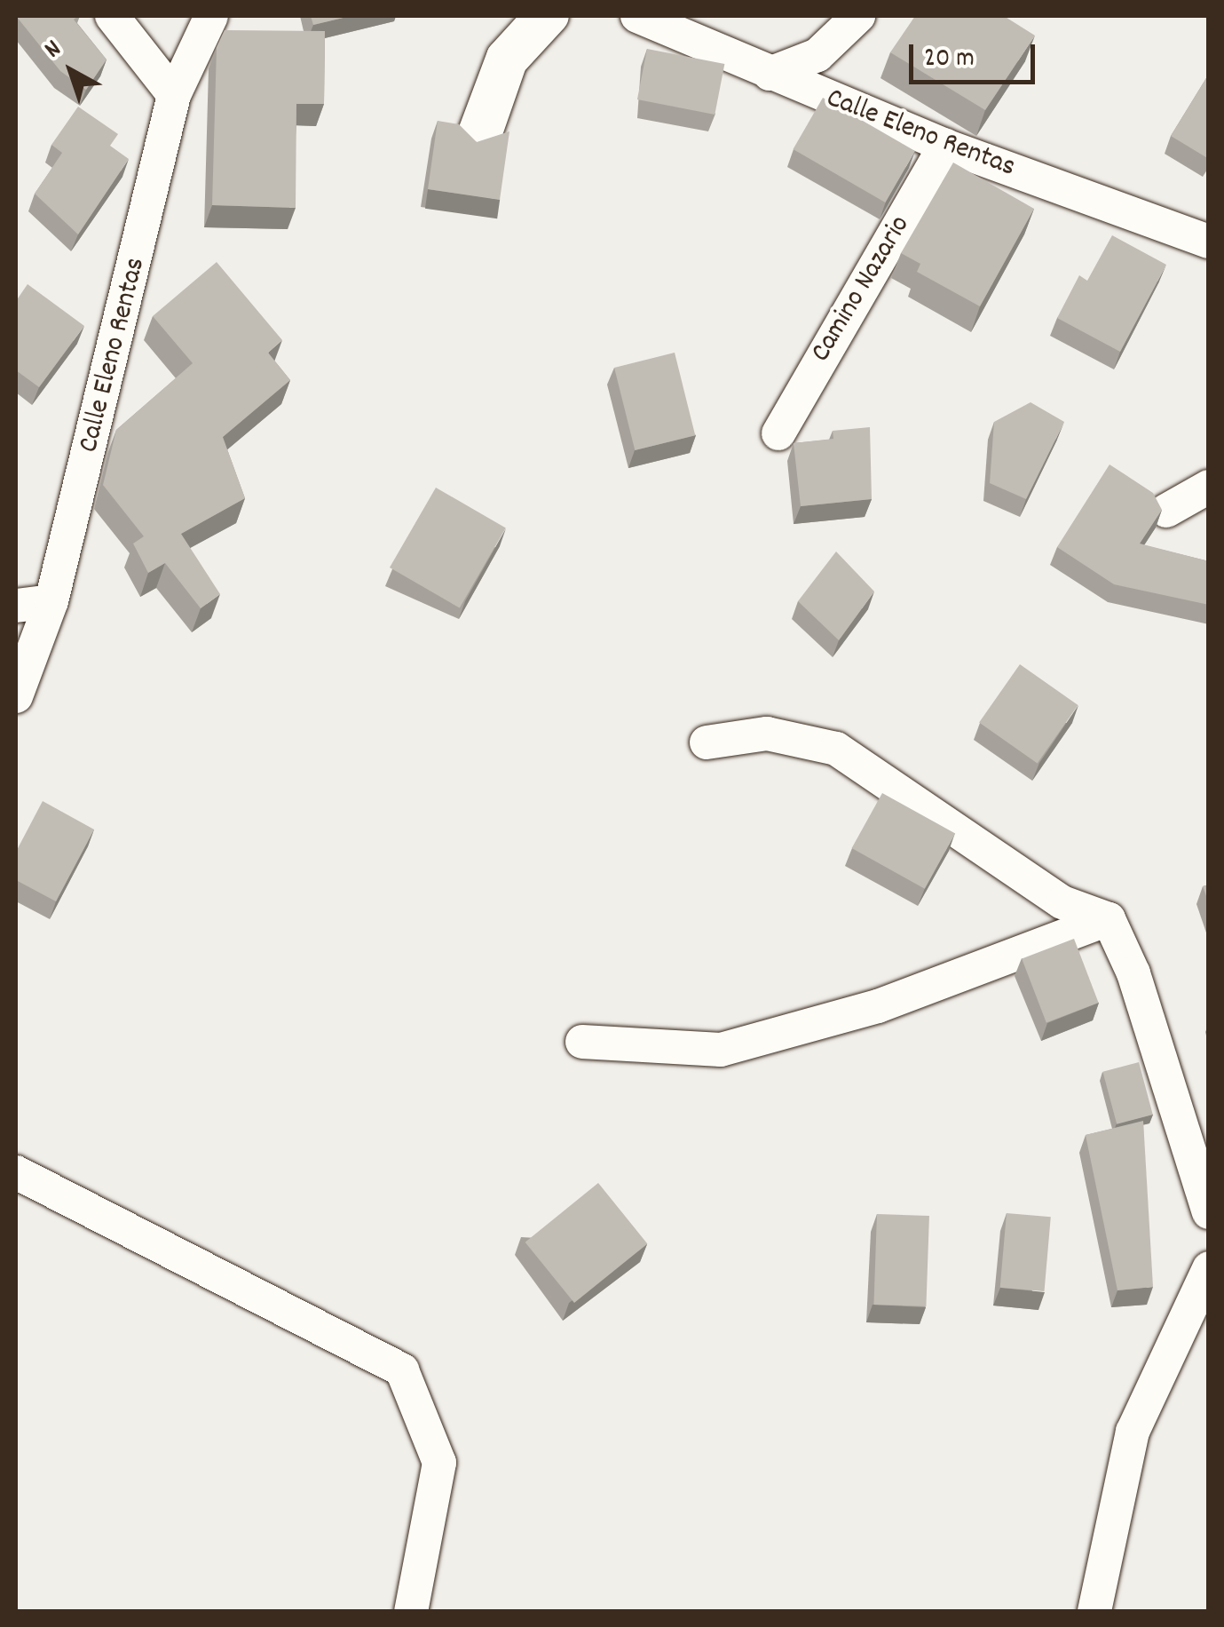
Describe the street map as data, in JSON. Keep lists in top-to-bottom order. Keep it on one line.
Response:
{"streets":{"street":["Calle Eleno Rentas","Camino Nazario"]},"crossings":[["Calle Eleno Rentas","Camino Nazario"]],"scale_bar":"20 m","north":"top left"}
